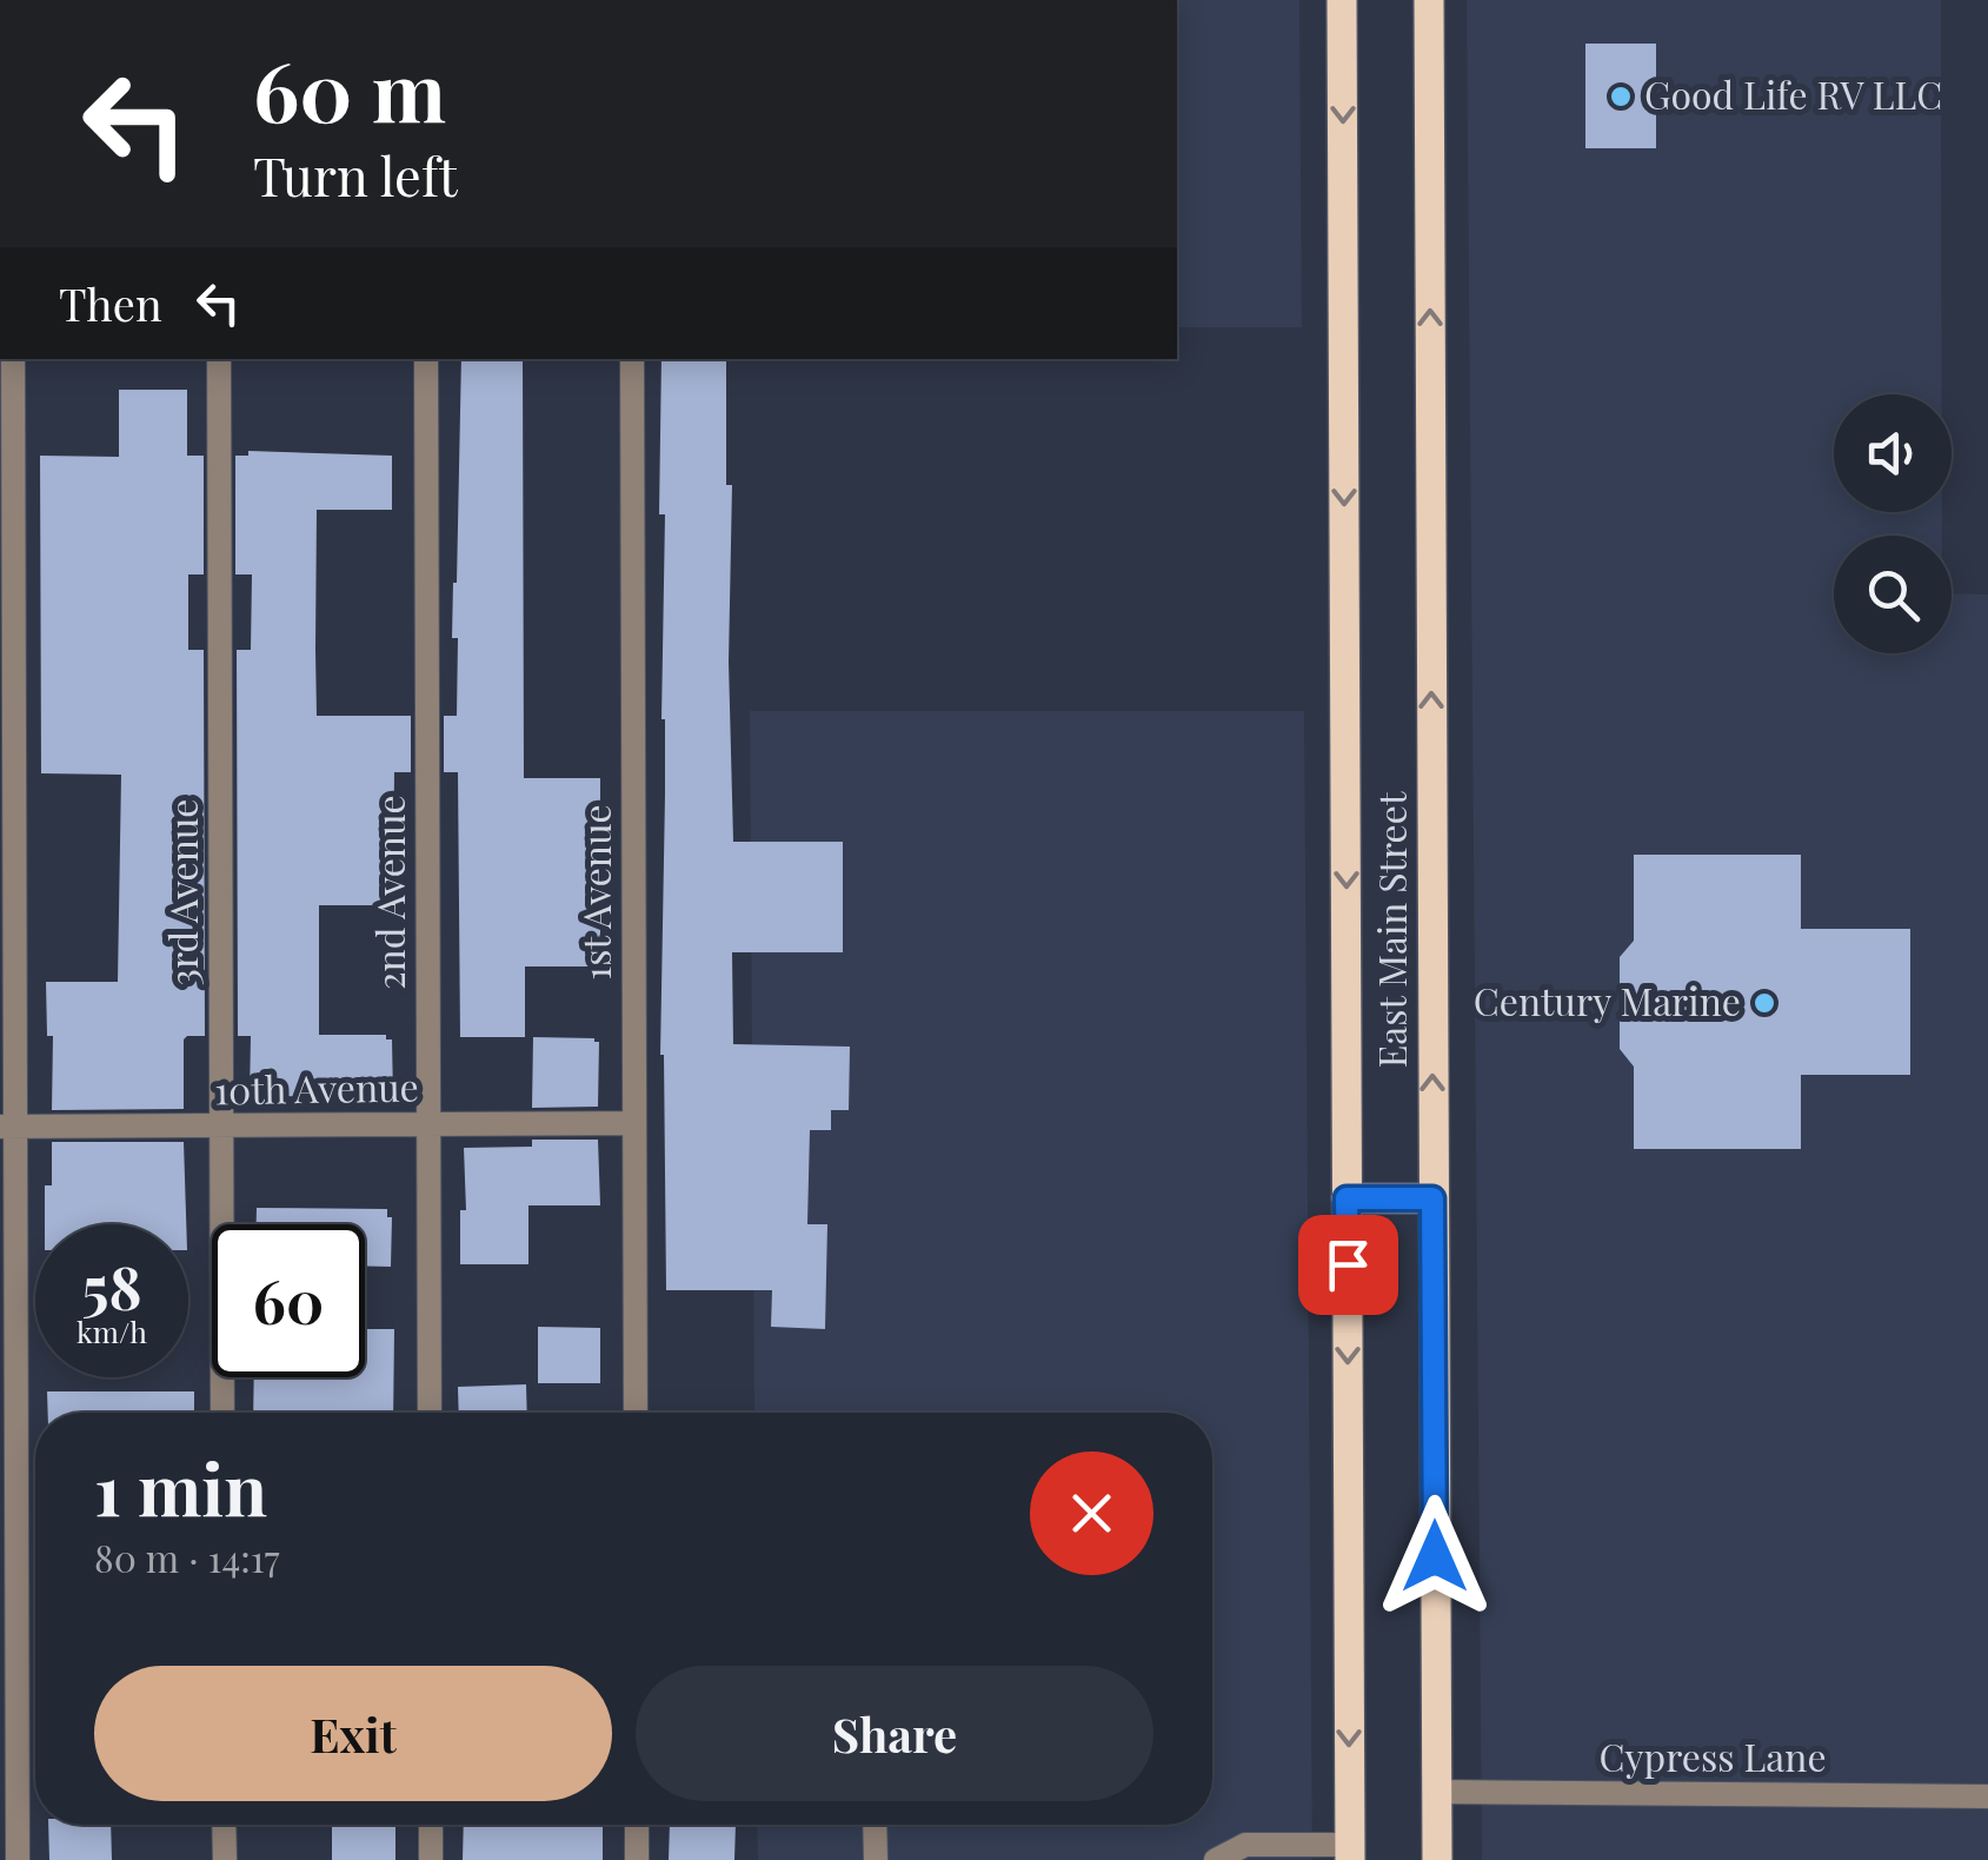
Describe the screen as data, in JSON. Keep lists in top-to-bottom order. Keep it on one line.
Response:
{"streets":{"main road":["East Main Street"],"lane":["3rd Avenue","2nd Avenue","1st Avenue","10th Avenue","Cypress Lane"]},"crossings":[["3rd Avenue","10th Avenue"],["2nd Avenue","10th Avenue"],["1st Avenue","10th Avenue"],["East Main Street","Cypress Lane"]],"places":["Good Life RV LLC","Century Marine"],"page":{"turn":["60 m","Turn left"],"then":"Then","speed":"58 km/h","limit":"60","heading":["1 min","80 m · 14:17"],"buttons":["Exit","Share"]}}
